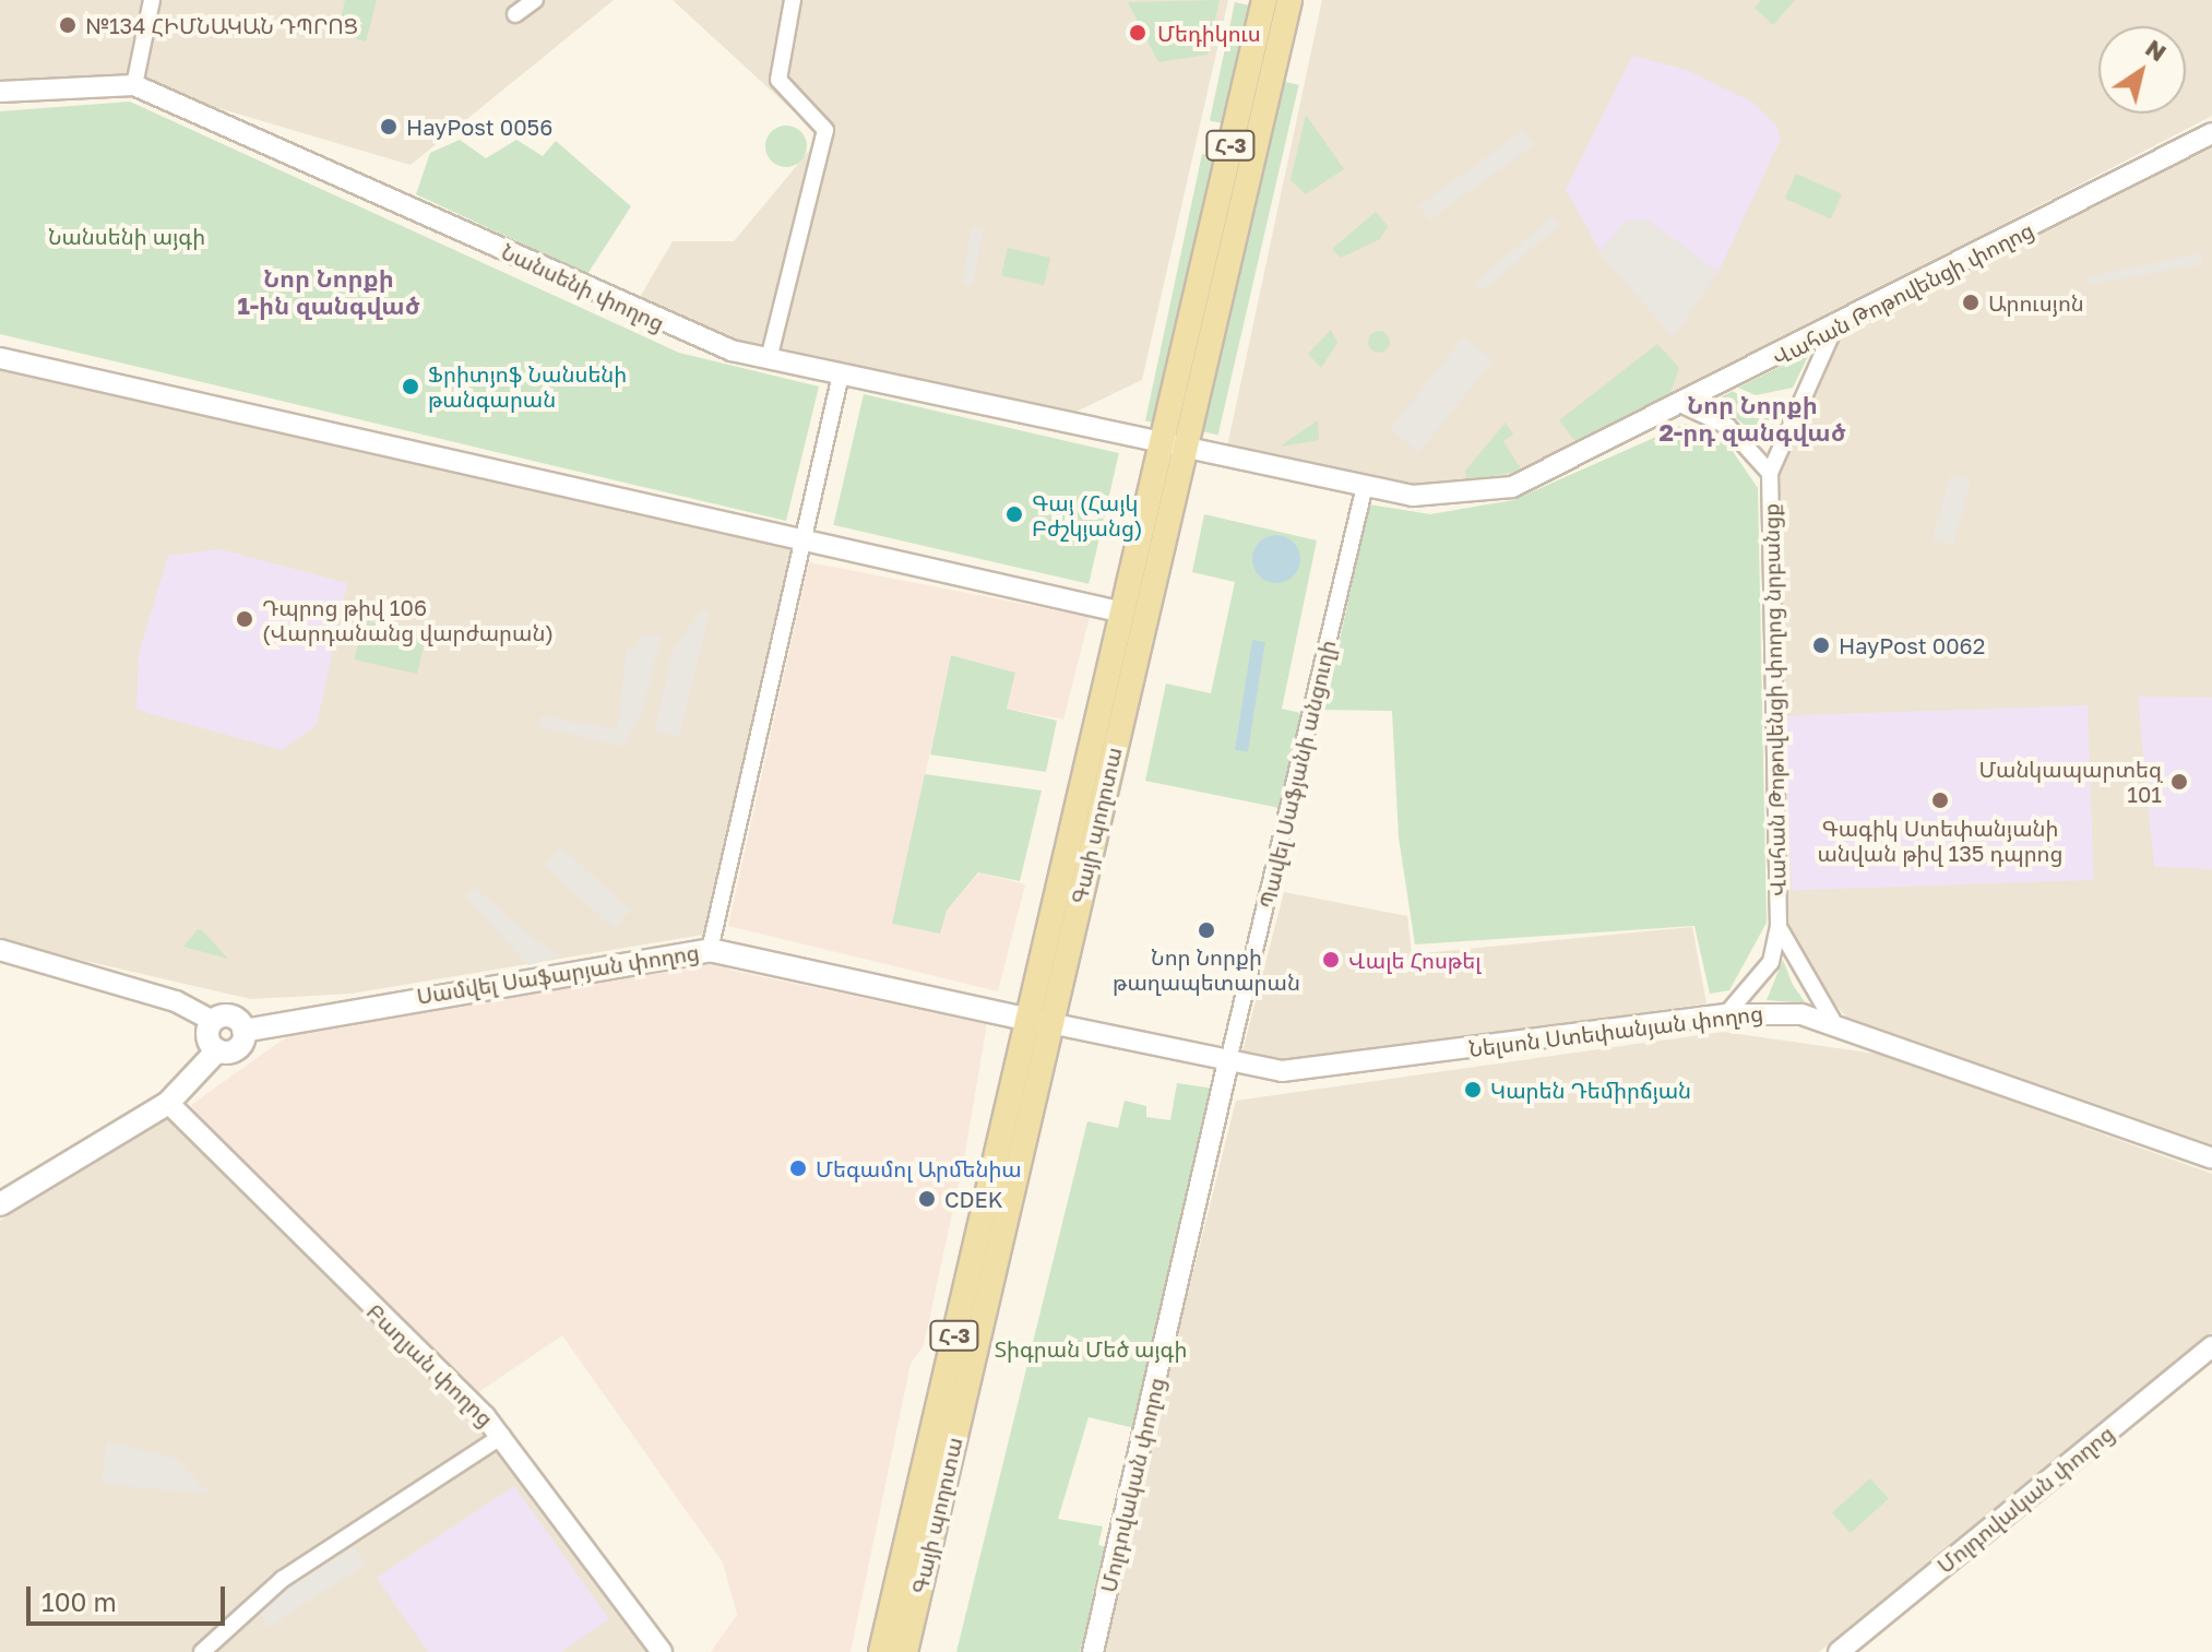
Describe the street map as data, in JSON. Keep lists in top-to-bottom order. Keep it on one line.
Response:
{"streets":{"main road":["Հ-3","Գայի պողոտա","Սամվել Սաֆարյան փողոց"],"street":["Նանսենի փողոց","Վահան Թոթովենցի փողոց","Վահան Թոթովենցի փողոց նրբանցք","Պավել Սաֆյանի անցուղի","Նելսոն Ստեփանյան փողոց","Բաղյան փողոց","Մոլդովական փողոց"]},"crossings":[["Նանսենի փողոց","Վահան Թոթովենցի փողոց"],["Նանսենի փողոց","Գայի պողոտա"],["Վահան Թոթովենցի փողոց","Վահան Թոթովենցի փողոց նրբանցք"],["Վահան Թոթովենցի փողոց","Պավել Սաֆյանի անցուղի"],["Վահան Թոթովենցի փողոց","Գայի պողոտա"],["Վահան Թոթովենցի փողոց նրբանցք","Նելսոն Ստեփանյան փողոց"],["Պավել Սաֆյանի անցուղի","Նելսոն Ստեփանյան փողոց"],["Պավել Սաֆյանի անցուղի","Մոլդովական փողոց"],["Գայի պողոտա","Սամվել Սաֆարյան փողոց"],["Գայի պողոտա","Նելսոն Ստեփանյան փողոց"],["Սամվել Սաֆարյան փողոց","Նելսոն Ստեփանյան փողոց"],["Նելսոն Ստեփանյան փողոց","Մոլդովական փողոց"]],"districts":["Նոր Նորքի 1-ին զանգված","Նոր Նորքի 2-րդ զանգված"],"parks":["Նանսենի այգի","Տիգրան Մեծ այգի"],"places":["№134 ՀԻՄՆԱԿԱՆ ԴՊՐՈՑ","Մեդիկուս","HayPost 0056","Արուսյոն","Ֆրիտյոֆ Նանսենի թանգարան","Գայ (Հայկ Բժշկյանց)","Դպրոց թիվ 106 (Վարդանանց վարժարան)","HayPost 0062","Մանկապարտեզ 101","Գագիկ Ստեփանյանի անվան թիվ 135 դպրոց","Նոր Նորքի թաղապետարան","Վալե Հոսթել","Կարեն Դեմիրճյան","Մեգամոլ Արմենիա","CDEK"],"scale_bar":"100 m","north":"top right"}
